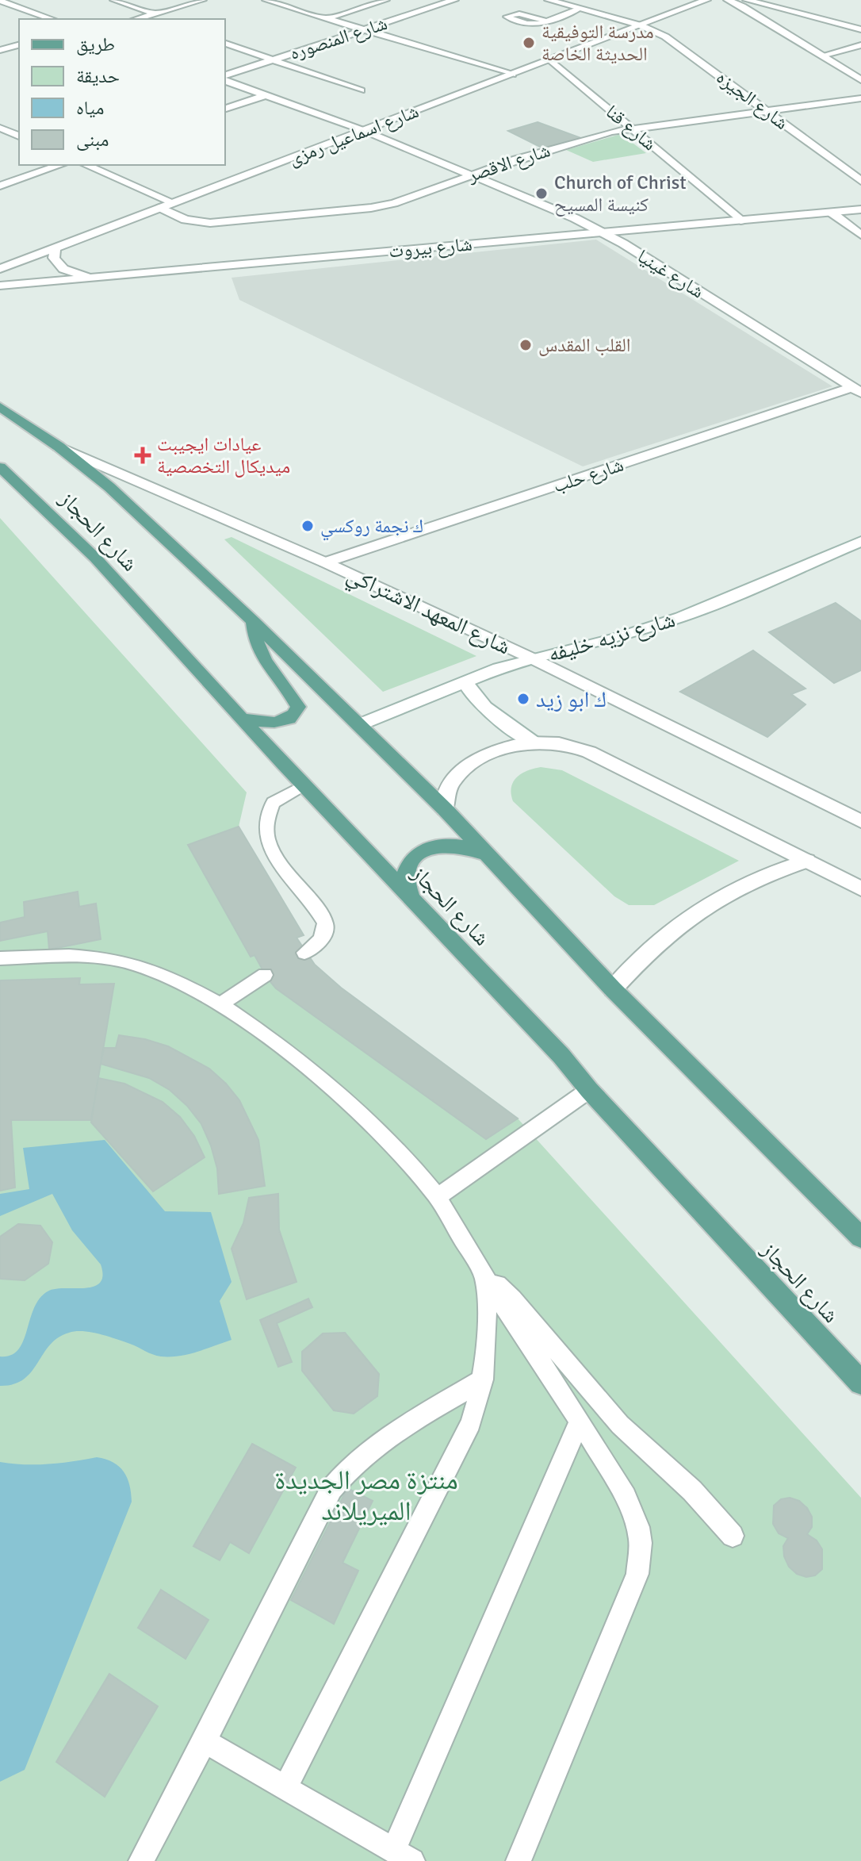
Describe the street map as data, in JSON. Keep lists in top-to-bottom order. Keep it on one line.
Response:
{"streets":{"main road":["شارع الحجاز"],"street":["شارع المنصوره","شارع الجيزه","شارع قنا","شارع اسماعيل رمزى","شارع الاقصر","شارع بيروت","شارع غينيا","شارع حلب","شارع المعهد الاشتراكي","شارع نزيه خليفه"]},"crossings":[["شارع الجيزه","شارع اسماعيل رمزى"],["شارع الجيزه","شارع الاقصر"],["شارع قنا","شارع اسماعيل رمزى"],["شارع قنا","شارع الاقصر"],["شارع قنا","شارع بيروت"],["شارع اسماعيل رمزى","شارع الاقصر"],["شارع اسماعيل رمزى","شارع غينيا"],["شارع الاقصر","شارع غينيا"],["شارع بيروت","شارع غينيا"],["شارع غينيا","شارع حلب"],["شارع حلب","شارع المعهد الاشتراكي"],["شارع الحجاز","شارع المعهد الاشتراكي"],["شارع الحجاز","شارع نزيه خليفه"],["شارع المعهد الاشتراكي","شارع نزيه خليفه"]],"parks":["منتزة مصر الجديدة الميريلاند"],"places":{"other":["مدرسة التوفيقية الحديثة الخاصة","Church of Christ كنيسة المسيح","القلب المقدس","ك نجمة روكسي","ك ابو زيد"],"health":["عيادات ايجيبت ميديكال التخصصية"]},"legend":["طريق","حديقة","مياه","مبنى"]}
